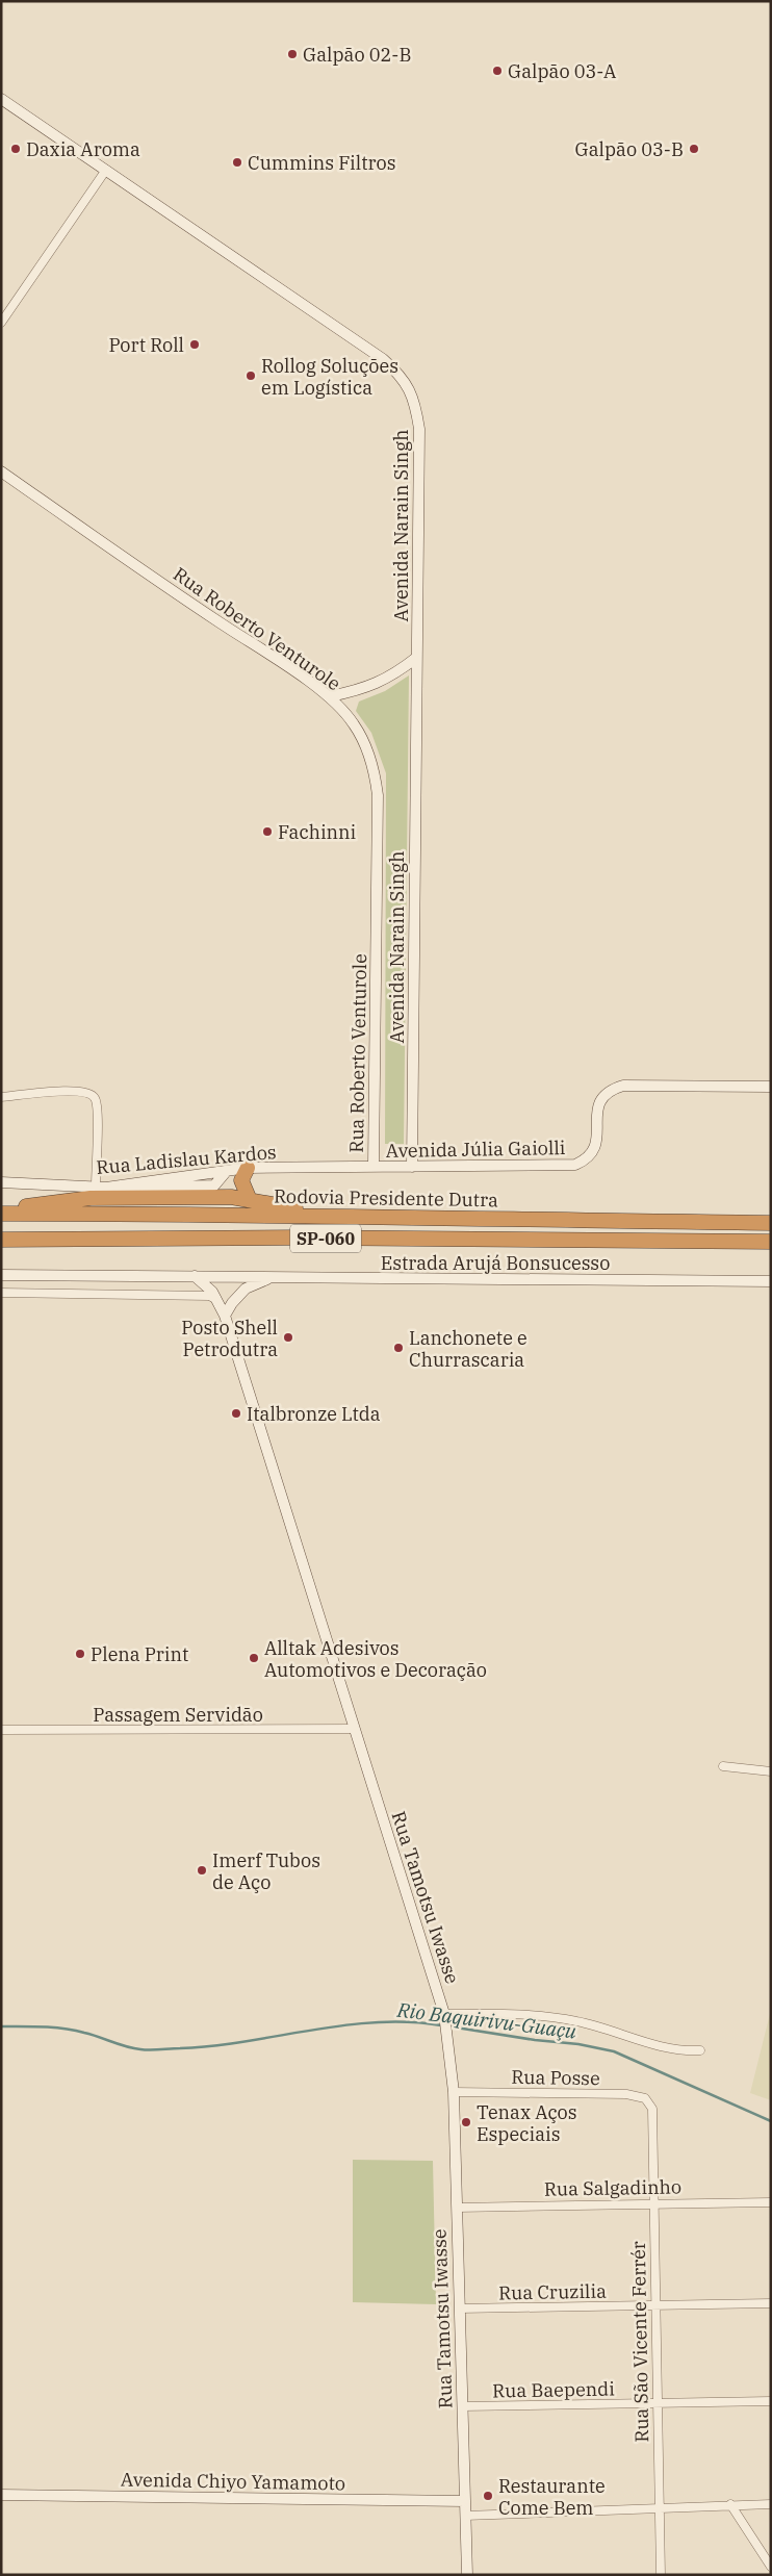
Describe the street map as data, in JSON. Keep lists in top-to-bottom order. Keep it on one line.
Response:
{"streets":{"highway":["Rodovia Presidente Dutra","SP-060"],"street":["Avenida Narain Singh","Rua Roberto Venturole","Avenida Júlia Gaiolli","Rua Ladislau Kardos","Estrada Arujá Bonsucesso","Passagem Servidão","Rua Tamotsu Iwasse","Rua Posse","Rua Salgadinho","Rua Cruzilia","Rua São Vicente Ferrér","Rua Baependi","Avenida Chiyo Yamamoto"]},"crossings":[["Avenida Narain Singh","Avenida Júlia Gaiolli"],["Rua Roberto Venturole","Avenida Júlia Gaiolli"],["Rua Roberto Venturole","Rua Ladislau Kardos"],["Avenida Júlia Gaiolli","Rua Ladislau Kardos"],["Estrada Arujá Bonsucesso","Rua Tamotsu Iwasse"],["Passagem Servidão","Rua Tamotsu Iwasse"],["Rua Tamotsu Iwasse","Rua Posse"],["Rua Tamotsu Iwasse","Rua Salgadinho"],["Rua Tamotsu Iwasse","Rua Cruzilia"],["Rua Tamotsu Iwasse","Rua Baependi"],["Rua Tamotsu Iwasse","Avenida Chiyo Yamamoto"],["Rua Posse","Rua São Vicente Ferrér"],["Rua Salgadinho","Rua São Vicente Ferrér"],["Rua Cruzilia","Rua São Vicente Ferrér"],["Rua São Vicente Ferrér","Rua Baependi"]],"water":["Rio Baquirivu-Guaçu"],"places":["Galpão 02-B","Galpão 03-A","Daxia Aroma","Galpão 03-B","Cummins Filtros","Port Roll","Rollog Soluções em Logística","Fachinni","Posto Shell Petrodutra","Lanchonete e Churrascaria","Italbronze Ltda","Plena Print","Alltak Adesivos Automotivos e Decoração","Imerf Tubos de Aço","Tenax Aços Especiais","Restaurante Come Bem"]}
